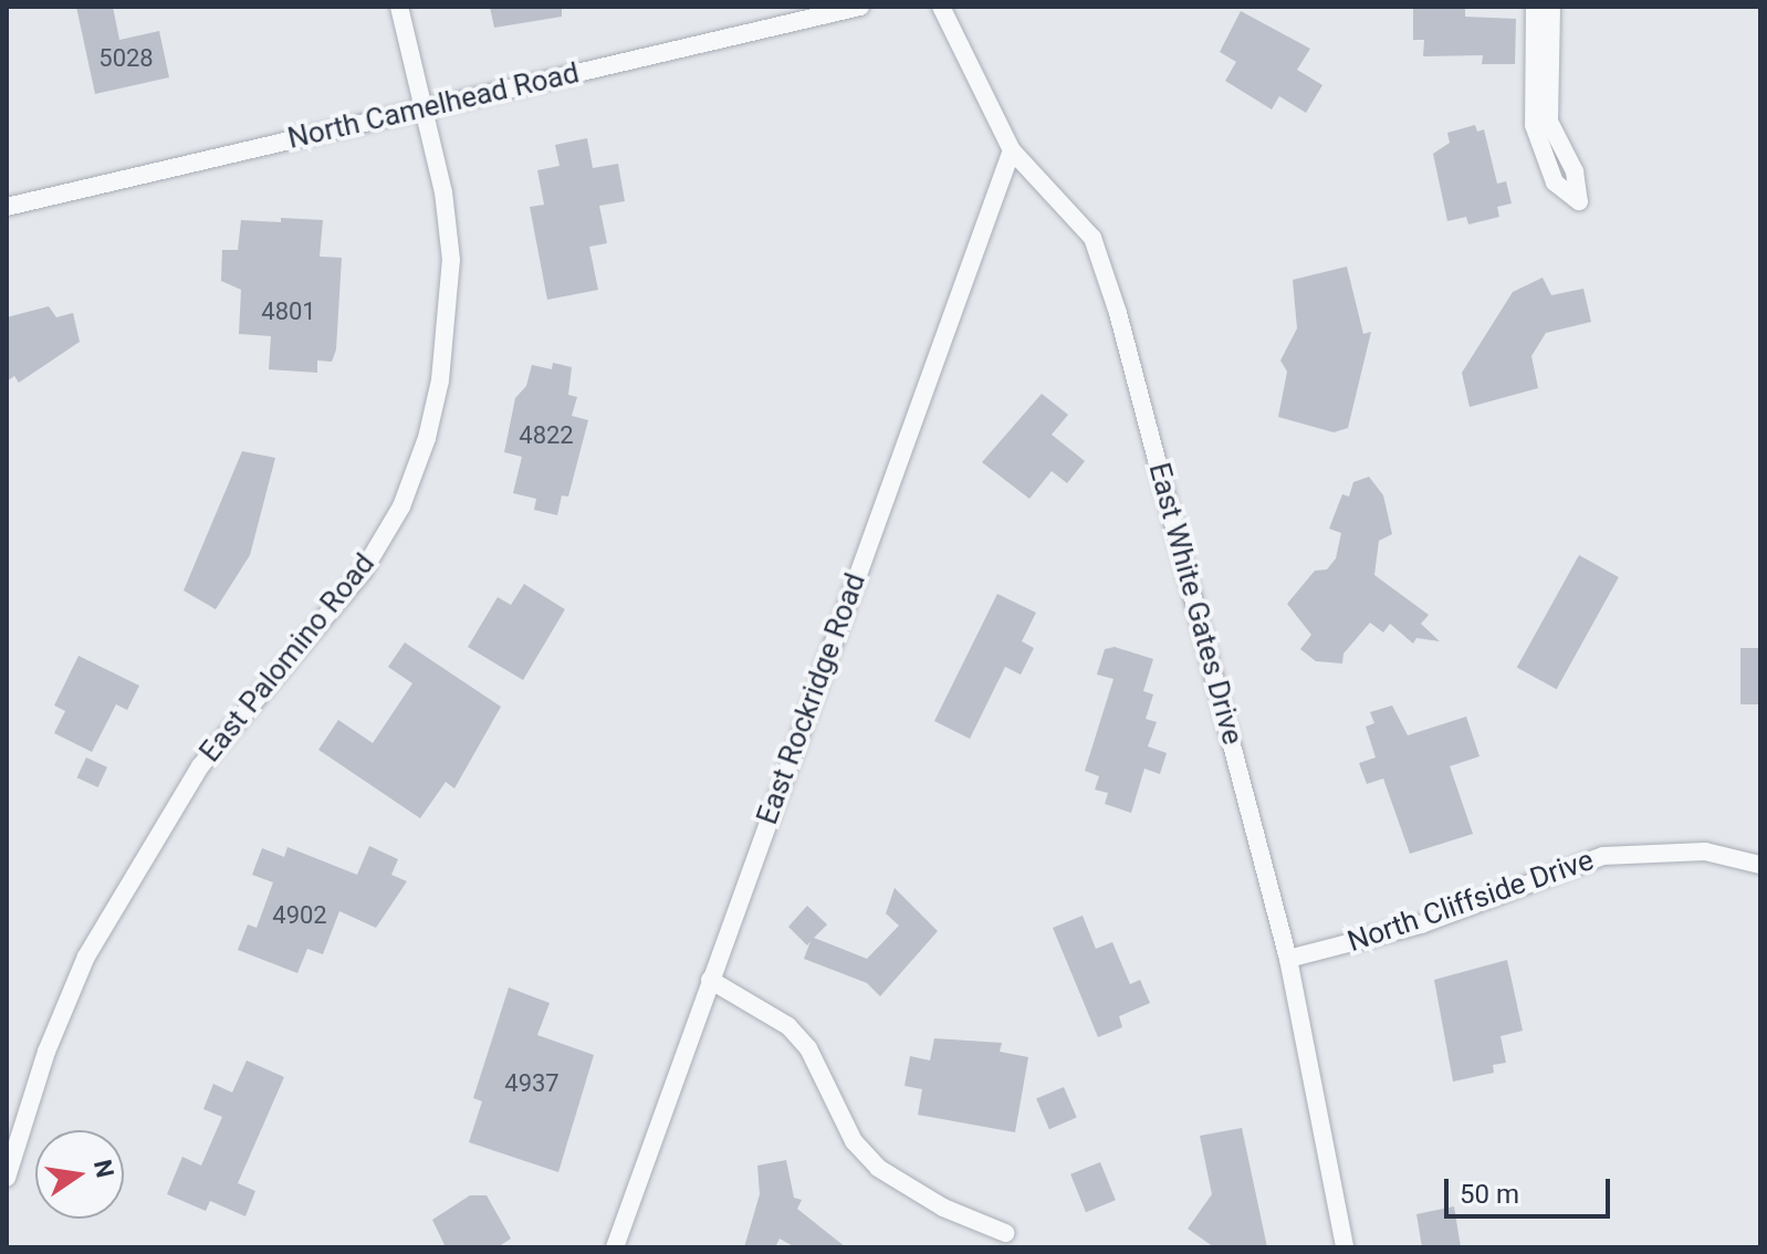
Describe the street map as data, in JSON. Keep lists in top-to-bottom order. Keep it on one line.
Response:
{"streets":{"street":["North Camelhead Road","East White Gates Drive","East Palomino Road","East Rockridge Road","North Cliffside Drive"]},"crossings":[["North Camelhead Road","East Palomino Road"],["East White Gates Drive","East Rockridge Road"],["East White Gates Drive","North Cliffside Drive"]],"house_numbers":["5028","4801","4822","4902","4937"],"scale_bar":"50 m","north":"right"}
